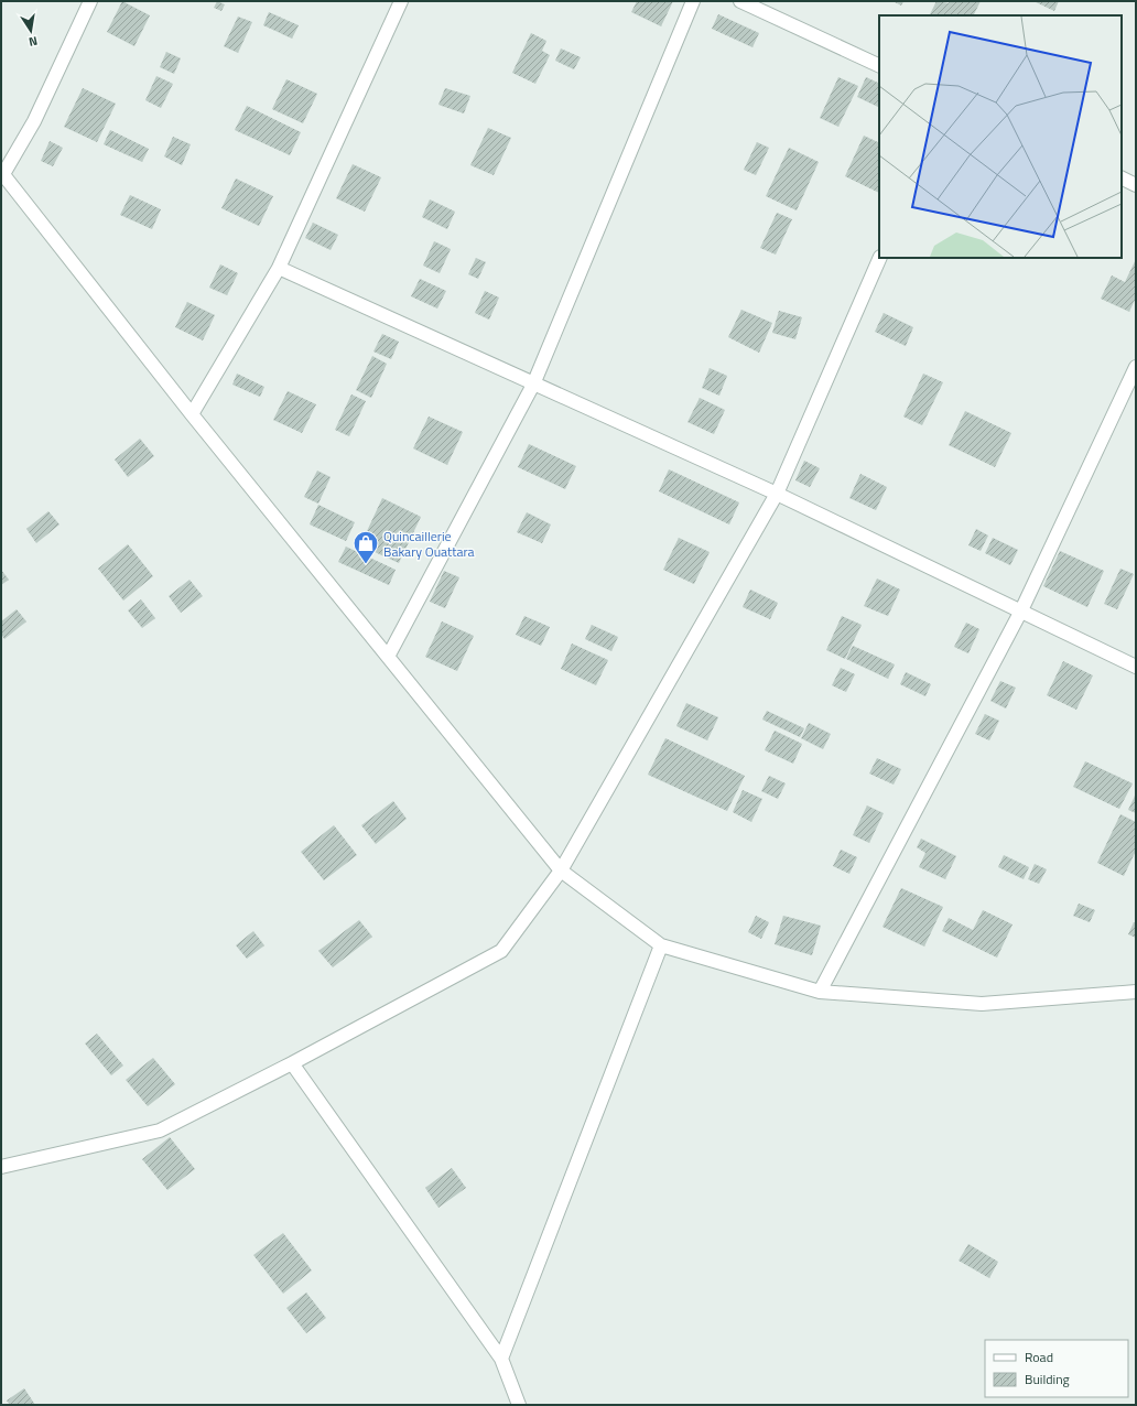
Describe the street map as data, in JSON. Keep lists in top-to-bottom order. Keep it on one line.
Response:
{"places":{"shop":["Quincaillerie Bakary Ouattara"]},"legend":["Road","Building"],"north":"bottom"}
